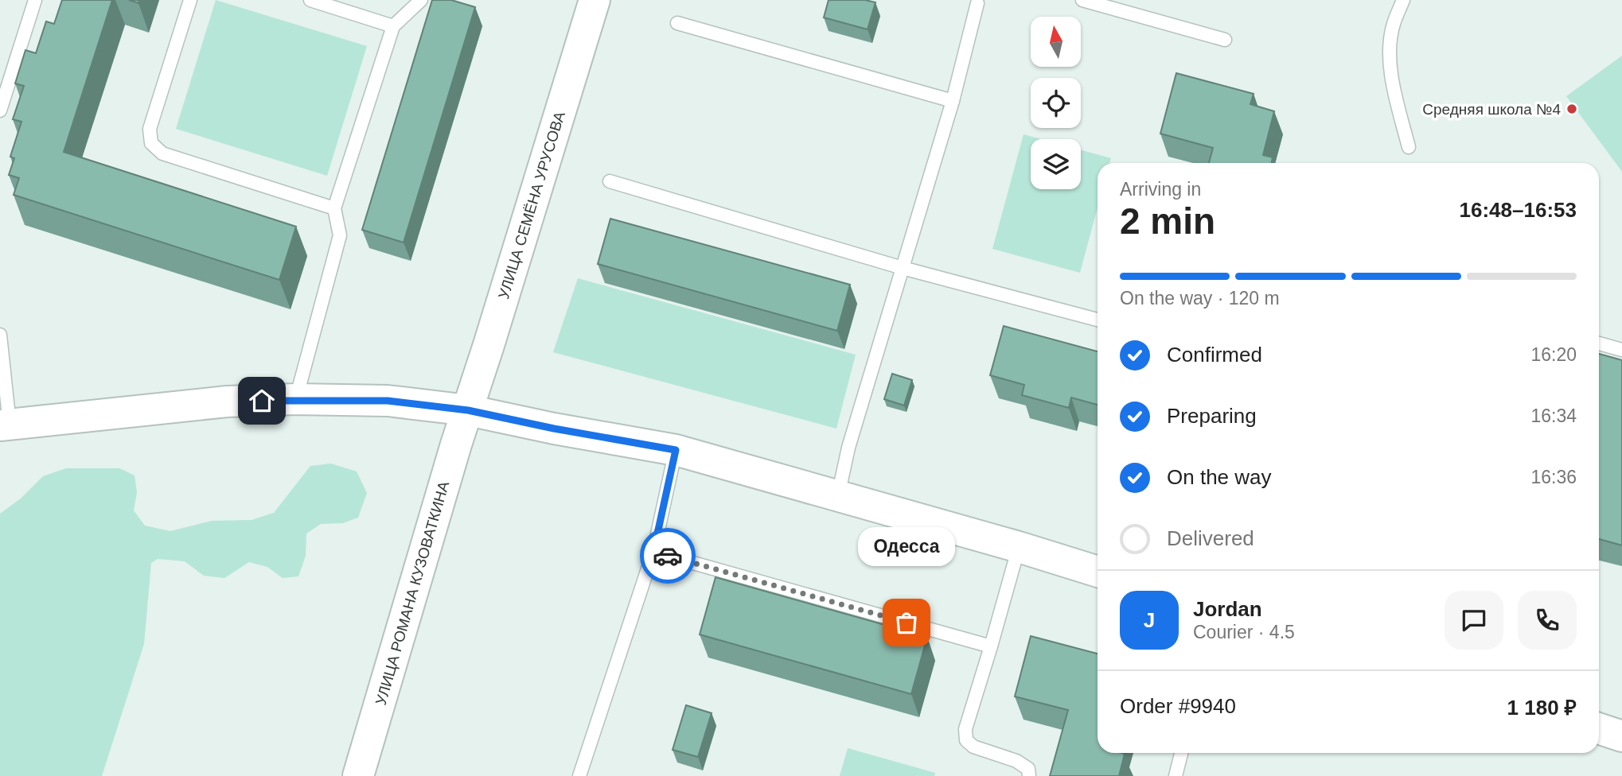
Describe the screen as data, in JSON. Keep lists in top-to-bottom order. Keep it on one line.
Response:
{"streets":{"street":["УЛИЦА СЕМЁНА УРУСОВА","УЛИЦА РОМАНА КУЗОВАТКИНА"]},"crossings":[["УЛИЦА СЕМЁНА УРУСОВА","УЛИЦА РОМАНА КУЗОВАТКИНА"]],"places":["Средняя школа №4","Одесса"],"north":"top","page":{"heading":["2 min","Arriving in","16:48–16:53"],"panel":["Jordan","Courier · 4.5","Order #9940","1 180 ₽"],"bar":"On the way · 120 m","list":[["Confirmed","16:20"],["Preparing","16:34"],["On the way","16:36"],"Delivered"],"bubble":"Одесса","round":"J"}}
